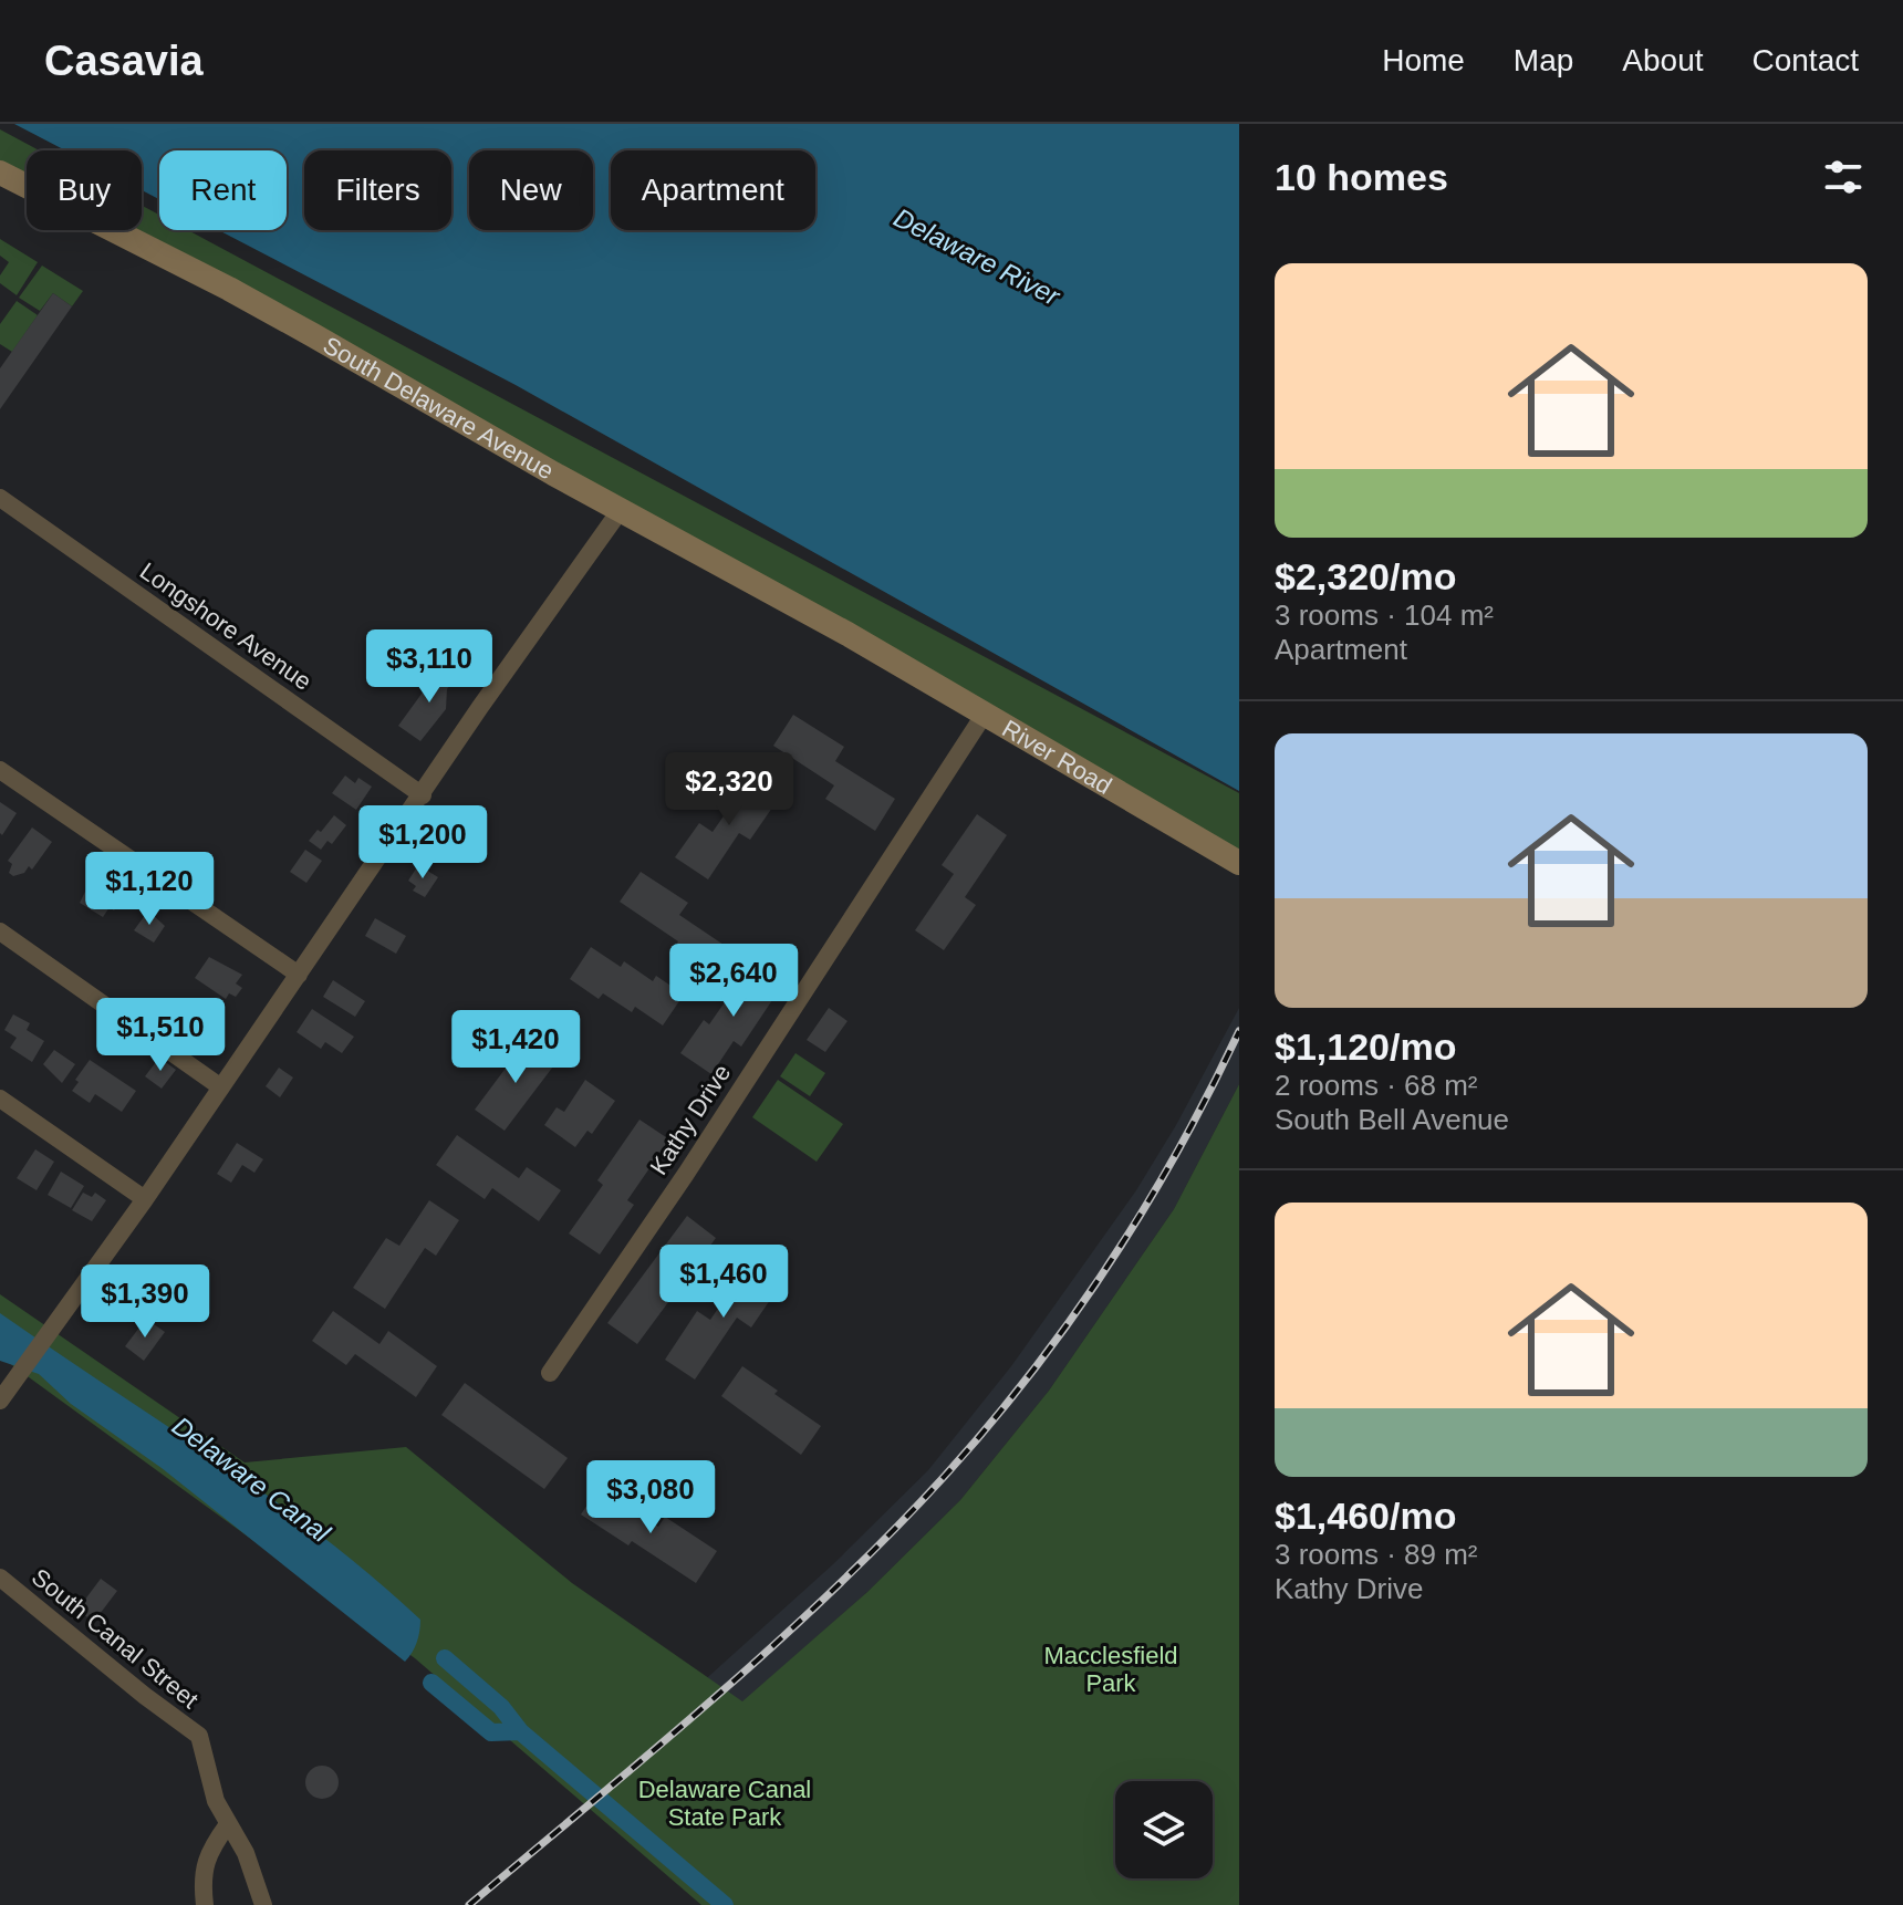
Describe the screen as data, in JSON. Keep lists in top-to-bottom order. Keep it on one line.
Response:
{"streets":{"main road":["South Delaware Avenue","River Road"],"street":["Longshore Avenue","Kathy Drive","South Canal Street"]},"crossings":[["South Delaware Avenue","River Road"],["River Road","Kathy Drive"]],"water":["Delaware River","Delaware Canal"],"parks":["Macclesfield Park","Delaware Canal State Park"],"page":{"header":"Casavia","nav":["Home","Map","About","Contact"],"heading":"10 homes","chip":["Buy","Rent","Filters","New","Apartment"],"list":[{"name":"$2,320/mo","note":"3 rooms · 104 m² · Apartment"},{"name":"$1,120/mo","note":"2 rooms · 68 m² · South Bell Avenue"},{"name":"$1,460/mo","note":"3 rooms · 89 m² · Kathy Drive"}],"price":["$3,110","$2,320","$1,200","$1,120","$2,640","$1,510","$1,420","$1,460","$1,390","$3,080"]}}
